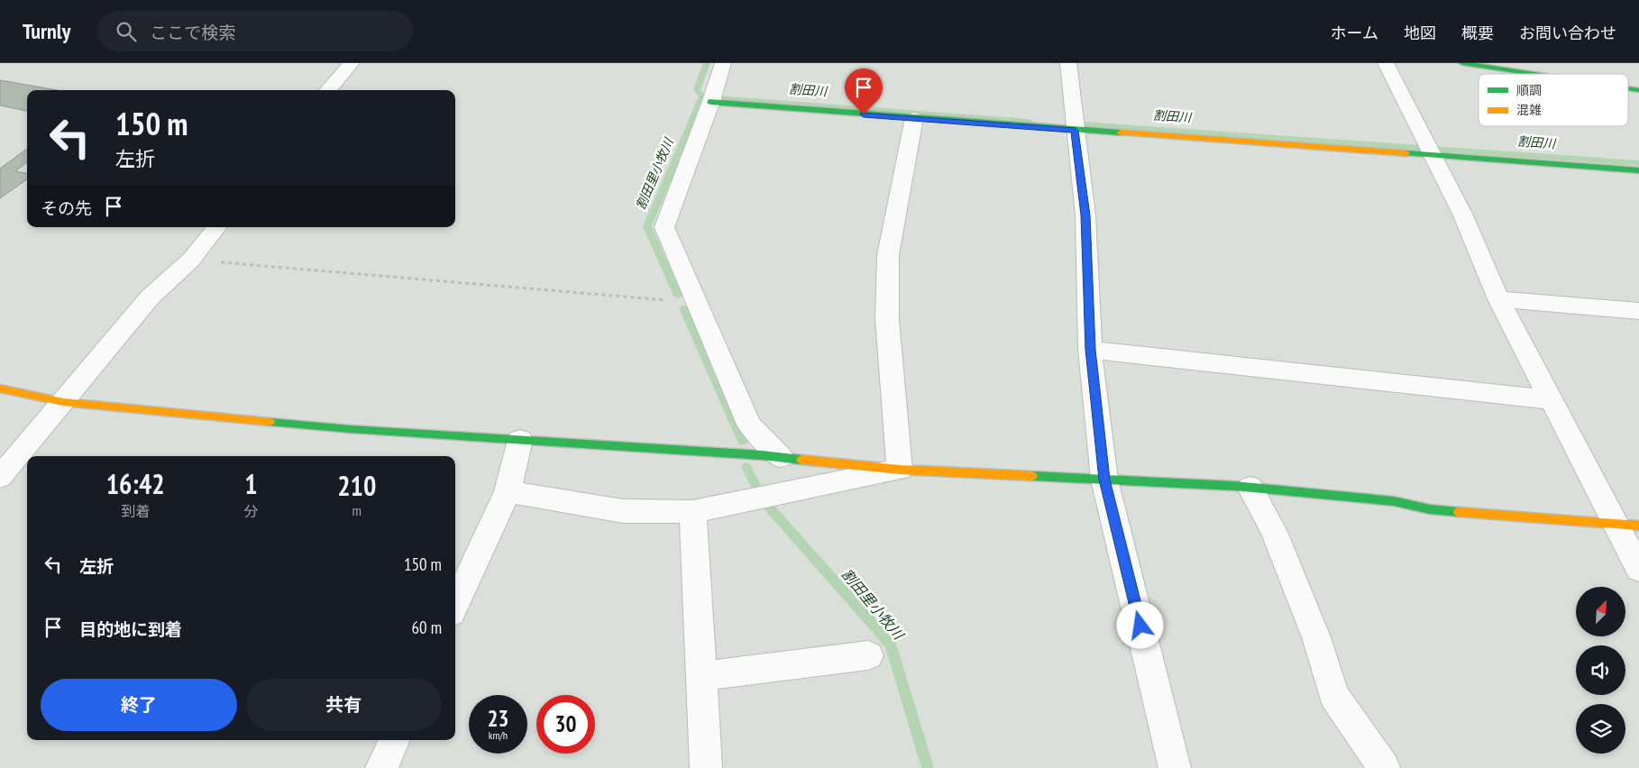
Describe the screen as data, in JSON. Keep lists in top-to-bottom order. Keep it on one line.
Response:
{"water":["割田川","割田里小牧川"],"legend":["順調","混雑"],"north":"top right","page":{"header":"Turnly","search":"ここで検索","nav":["ホーム","地図","概要","お問い合わせ"],"turn":["150 m","左折"],"then":"その先","eta":["16:42","到着","1","分","210","m"],"list":[{"name":"左折","value":"150 m"},{"name":"目的地に到着","value":"60 m"}],"buttons":["終了","共有"],"speed":"23 km/h","limit":"30"}}
